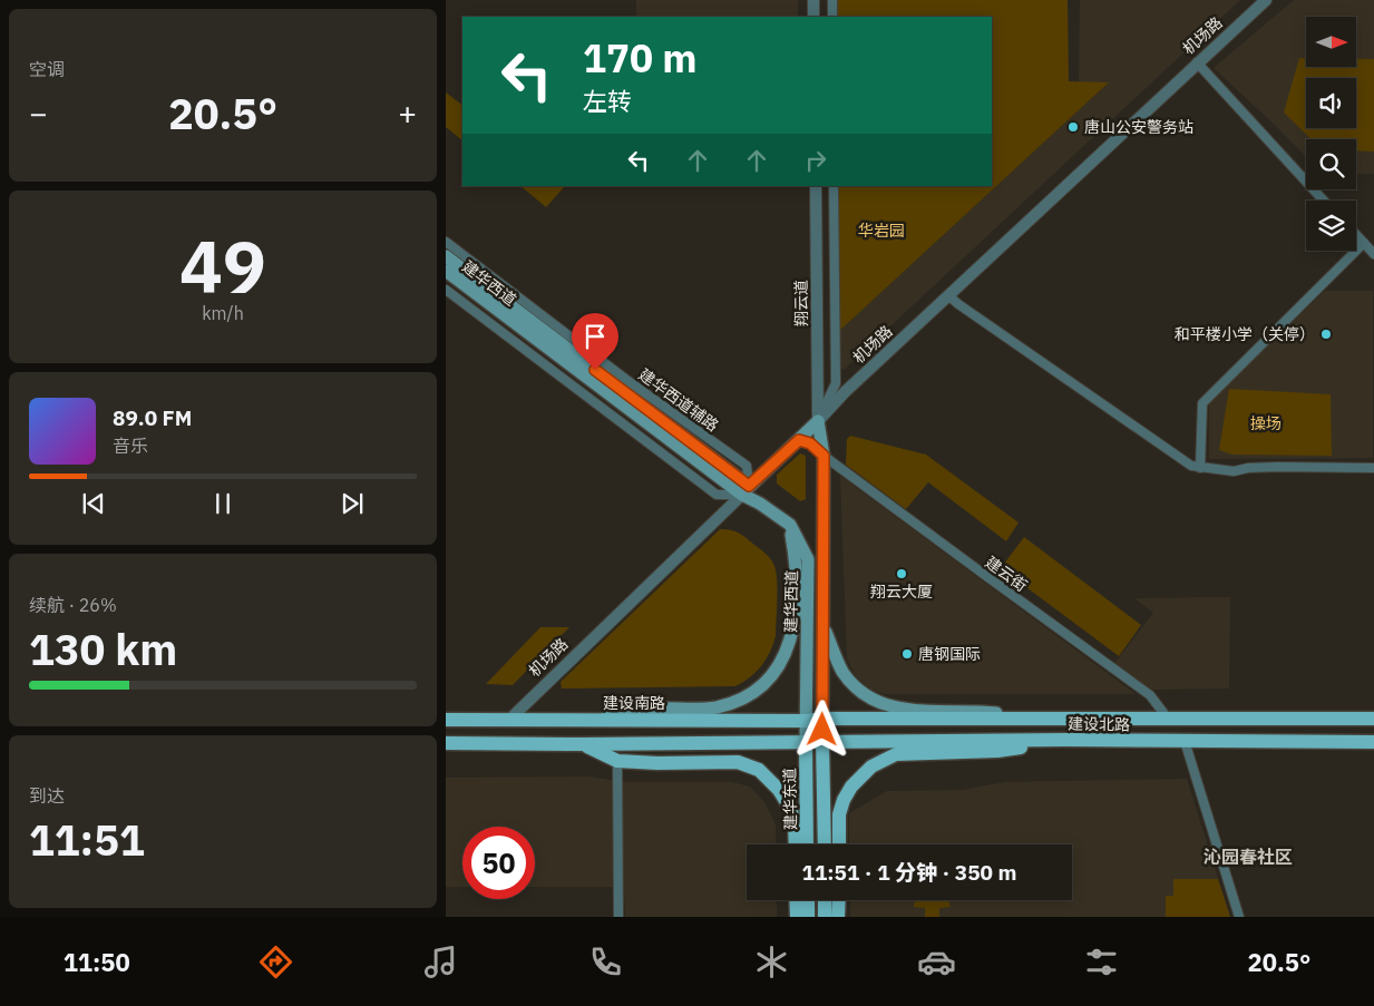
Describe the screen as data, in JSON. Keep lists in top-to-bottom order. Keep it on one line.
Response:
{"streets":{"main road":["机场路","建华西道","建设南路","建设北路","建华东道"],"street":["翔云道","建华西道辅路","建云街"]},"crossings":[["机场路","建华西道"],["机场路","翔云道"],["机场路","建华西道辅路"],["机场路","建设南路"],["建华西道","翔云道"],["建华西道","建华西道辅路"],["建华西道","建云街"],["建华西道","建设南路"],["建华西道","建设北路"],["建华西道","建华东道"],["建云街","建设北路"],["建设南路","建设北路"]],"districts":["沁园春社区"],"parks":["华岩园","操场"],"places":["唐山公安警务站","和平楼小学（关停）","翔云大厦","唐钢国际"],"north":"right","page":{"tile":["空调",["49","km/h"],["续航 · 26%","130 km"],["到达","11:51"]],"turn":["170 m","左转"],"heat":["−","20.5°","+"],"song":["89.0 FM","音乐"],"limit":"50","trip":"11:51 · 1 分钟 · 350 m","tabs":["11:50","20.5°"]}}
